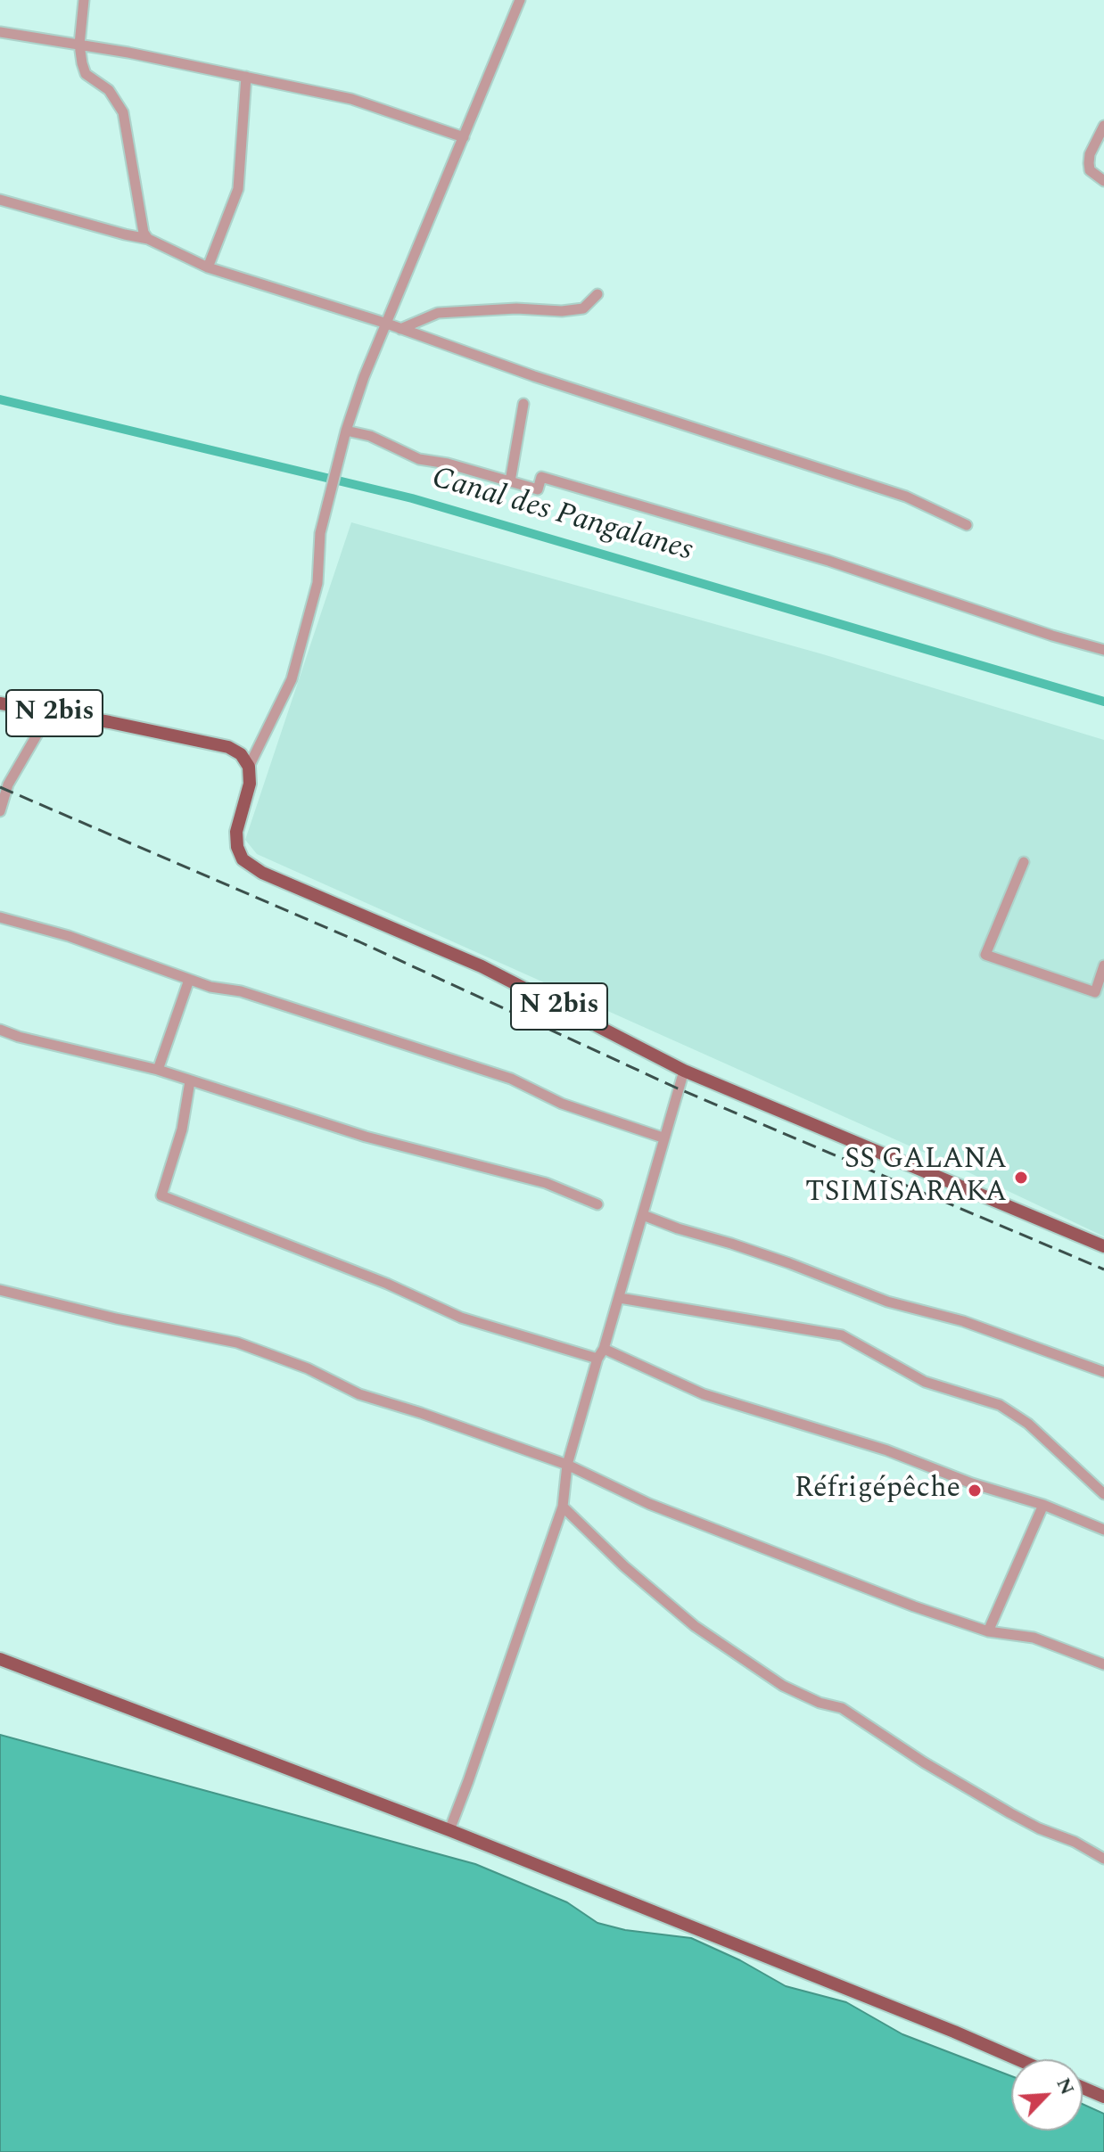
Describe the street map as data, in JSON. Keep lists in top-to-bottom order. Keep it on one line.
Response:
{"streets":{"main road":["N 2bis"]},"water":["Canal des Pangalanes"],"places":["SS GALANA TSIMISARAKA","Réfrigépêche"],"north":"top right"}
